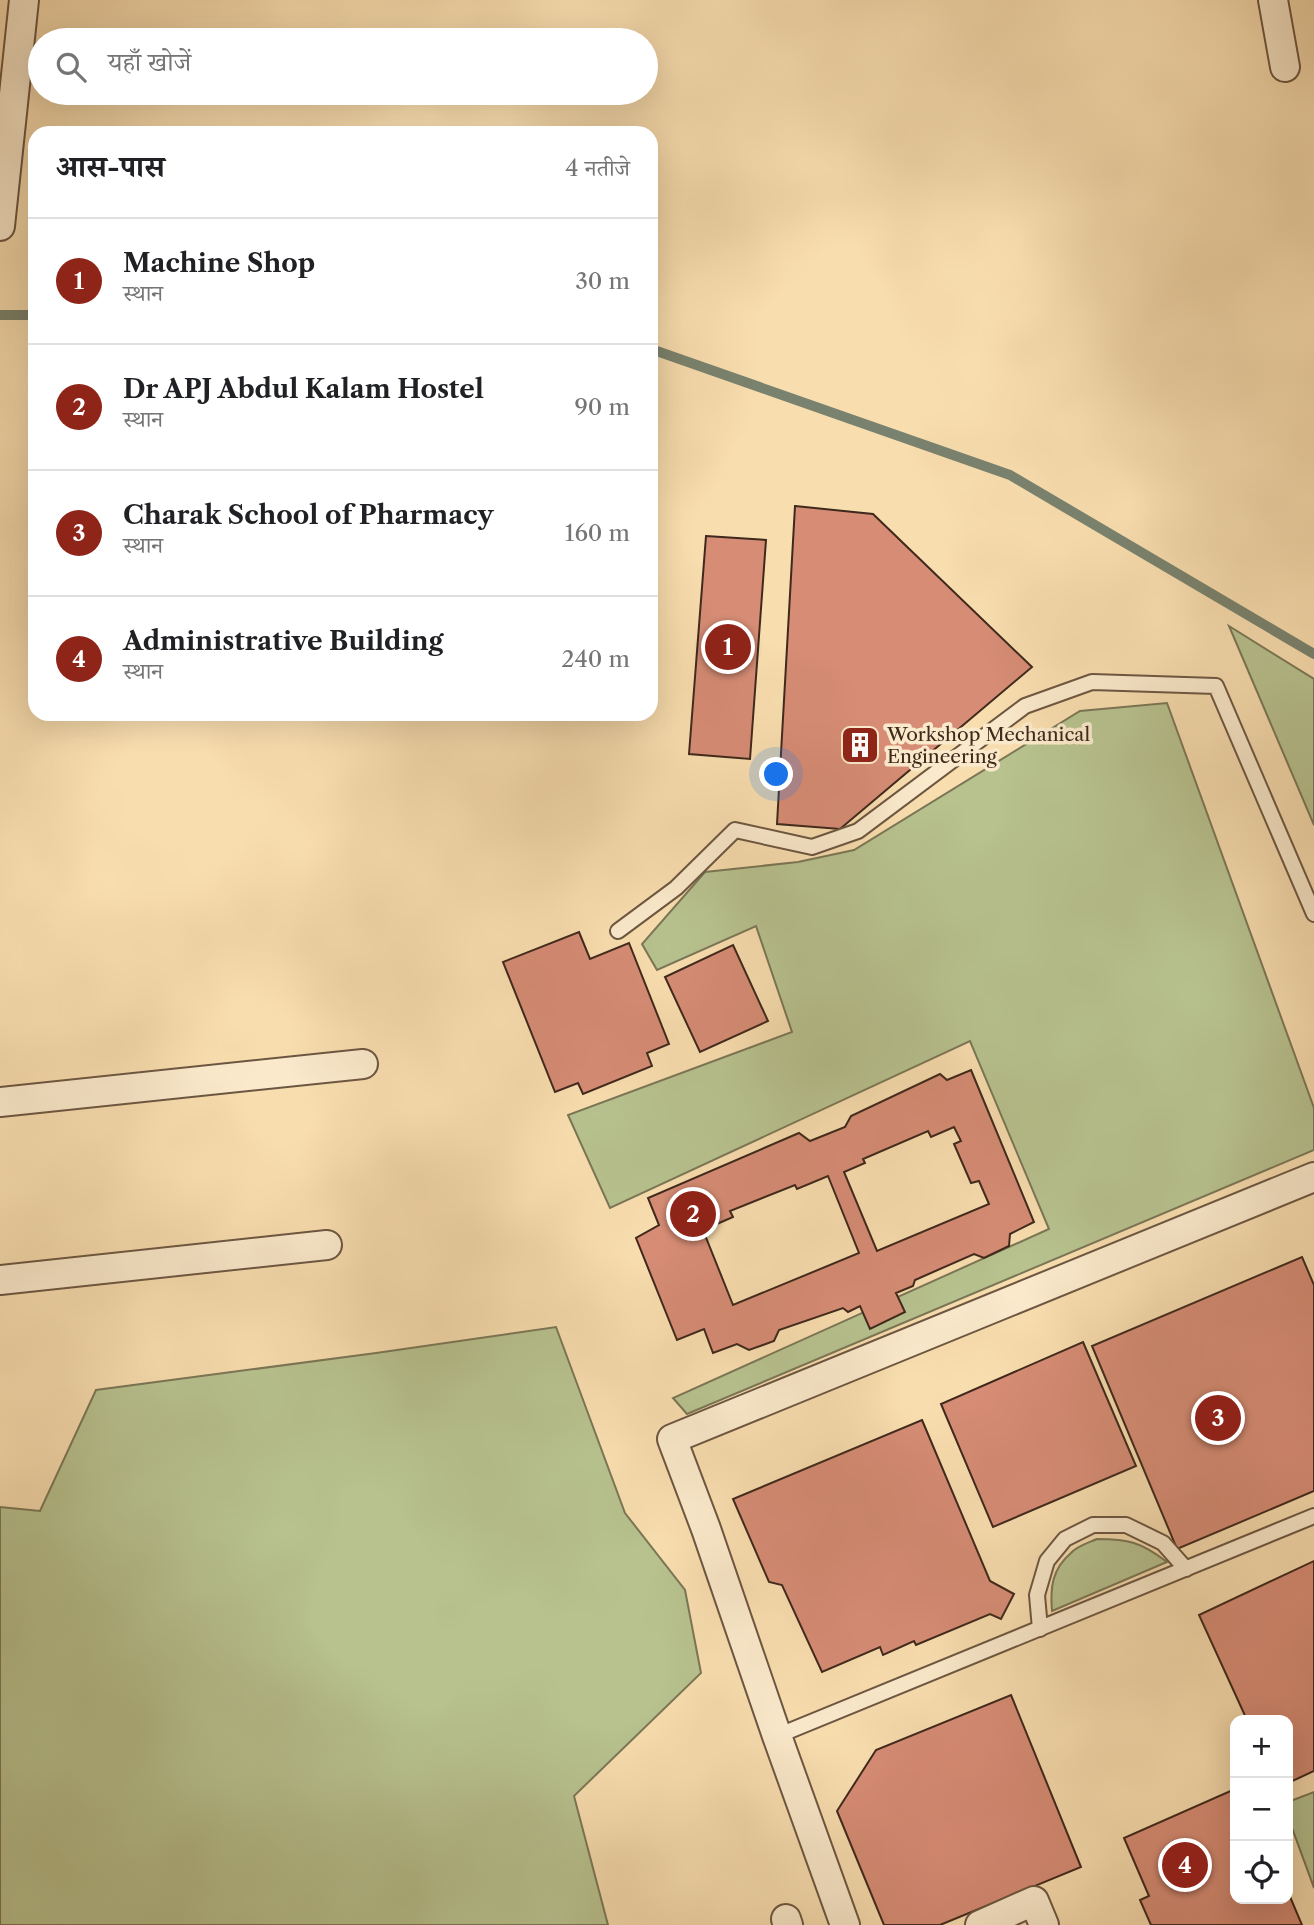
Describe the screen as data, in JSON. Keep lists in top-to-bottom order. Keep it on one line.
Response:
{"places":{"building":["Workshop Mechanical Engineering"]},"page":{"search":"यहाँ खोजें","heading":["आस-पास","4 नतीजे"],"list":[{"mark":"1","name":"Machine Shop","note":"स्थान","value":"30 m"},{"mark":"2","name":"Dr APJ Abdul Kalam Hostel","note":"स्थान","value":"90 m"},{"mark":"3","name":"Charak School of Pharmacy","note":"स्थान","value":"160 m"},{"mark":"4","name":"Administrative Building","note":"स्थान","value":"240 m"}],"pins":["1","2","3","4"],"map_buttons":["+","−"]}}
